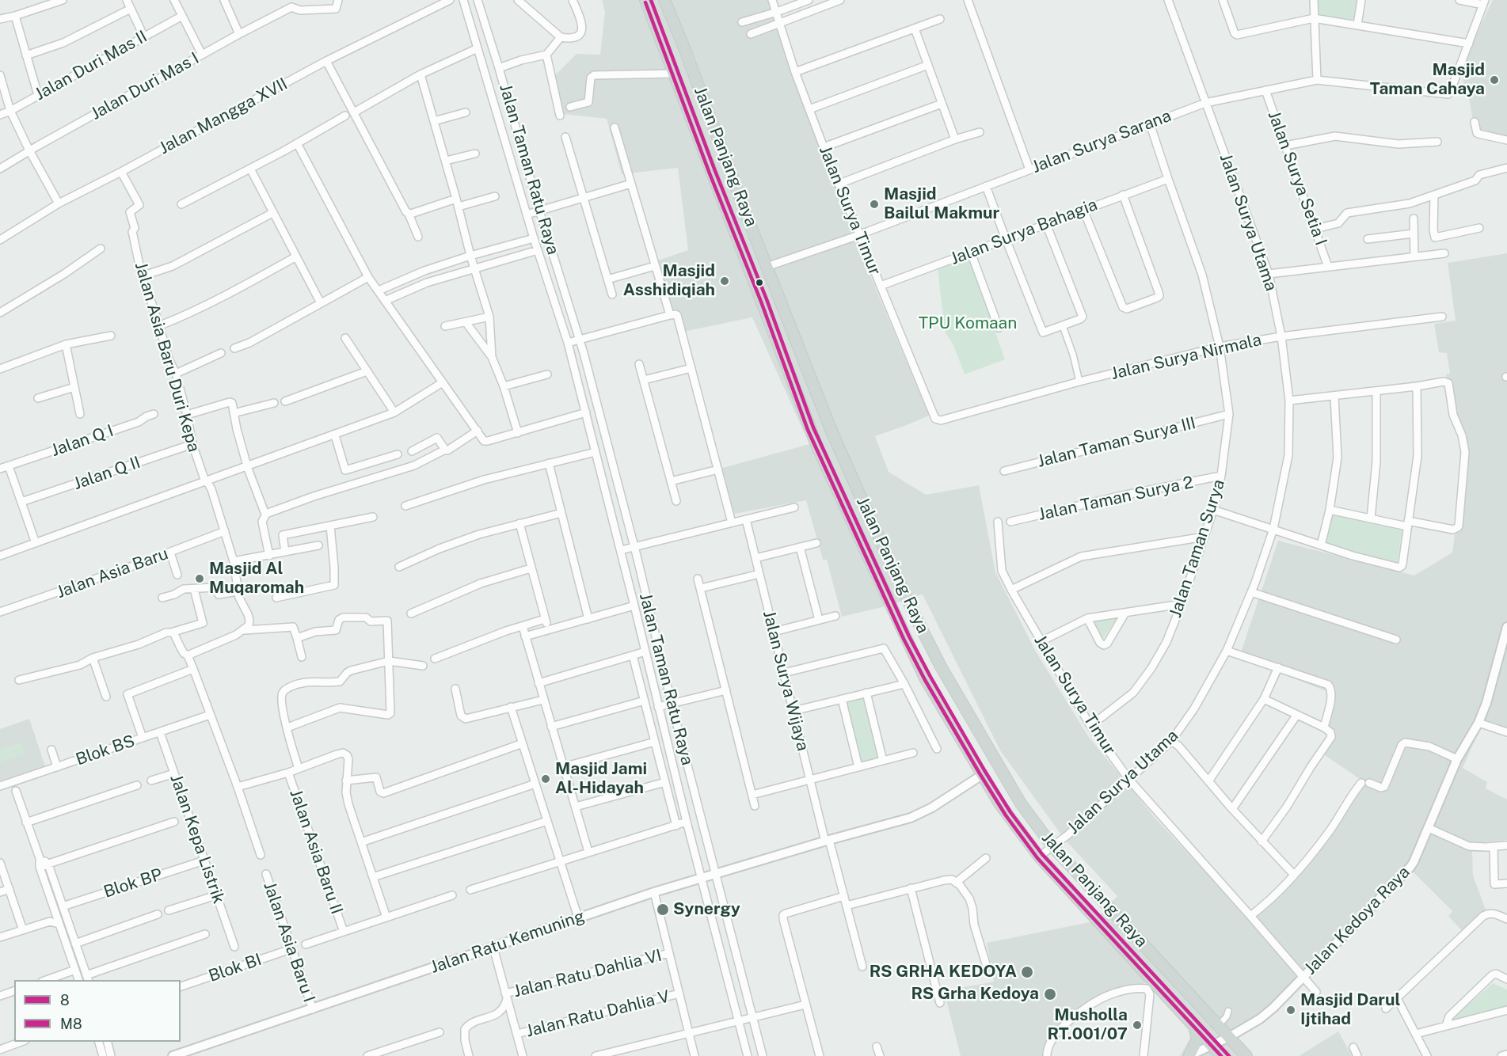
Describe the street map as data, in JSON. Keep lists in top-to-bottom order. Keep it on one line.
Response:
{"streets":{"main road":["Jalan Panjang Raya"],"street":["Jalan Duri Mas II","Jalan Duri Mas I","Jalan Mangga XVII","Jalan Surya Sarana","Jalan Taman Ratu Raya","Jalan Surya Setia I","Jalan Surya Timur","Jalan Surya Utama","Jalan Surya Bahagia","Jalan Asia Baru Duri Kepa","Jalan Surya Nirmala","Jalan Q I","Jalan Taman Surya III","Jalan Q II","Jalan Taman Surya 2","Jalan Taman Surya","Jalan Asia Baru","Jalan Surya Wijaya","Blok BS","Jalan Kepa Listrik","Jalan Asia Baru II","Blok BP","Jalan Kedoya Raya","Jalan Asia Baru I","Jalan Ratu Kemuning","Blok BI","Jalan Ratu Dahlia VI","Jalan Ratu Dahlia V"]},"crossings":[["Jalan Mangga XVII","Jalan Asia Baru Duri Kepa"],["Jalan Surya Sarana","Jalan Panjang Raya"],["Jalan Surya Sarana","Jalan Surya Setia I"],["Jalan Surya Sarana","Jalan Surya Timur"],["Jalan Surya Sarana","Jalan Surya Utama"],["Jalan Surya Sarana","Jalan Taman Surya"],["Jalan Panjang Raya","Jalan Surya Utama"],["Jalan Panjang Raya","Jalan Kedoya Raya"],["Jalan Taman Ratu Raya","Jalan Ratu Kemuning"],["Jalan Surya Timur","Jalan Surya Utama"],["Jalan Surya Timur","Jalan Surya Bahagia"],["Jalan Surya Timur","Jalan Surya Nirmala"],["Jalan Surya Timur","Jalan Taman Surya"],["Jalan Surya Timur","Jalan Kedoya Raya"],["Jalan Surya Utama","Jalan Surya Nirmala"],["Jalan Surya Bahagia","Jalan Taman Surya"],["Jalan Asia Baru Duri Kepa","Jalan Q II"],["Jalan Asia Baru Duri Kepa","Jalan Asia Baru"],["Jalan Surya Nirmala","Jalan Taman Surya"],["Jalan Taman Surya III","Jalan Taman Surya"],["Jalan Taman Surya 2","Jalan Taman Surya"],["Blok BS","Jalan Kepa Listrik"],["Jalan Kepa Listrik","Blok BP"],["Jalan Asia Baru I","Jalan Ratu Kemuning"],["Jalan Asia Baru I","Blok BI"]],"parks":["TPU Komaan"],"places":["Masjid Taman Cahaya","Masjid Bailul Makmur","Masjid Asshidiqiah","Masjid Al Muqaromah","Masjid Jami Al-Hidayah","Synergy","RS GRHA KEDOYA","RS Grha Kedoya","Masjid Darul Ijtihad","Musholla RT.001/07"],"lines":["transit line 8","transit line M8"],"legend":["8","M8"]}
